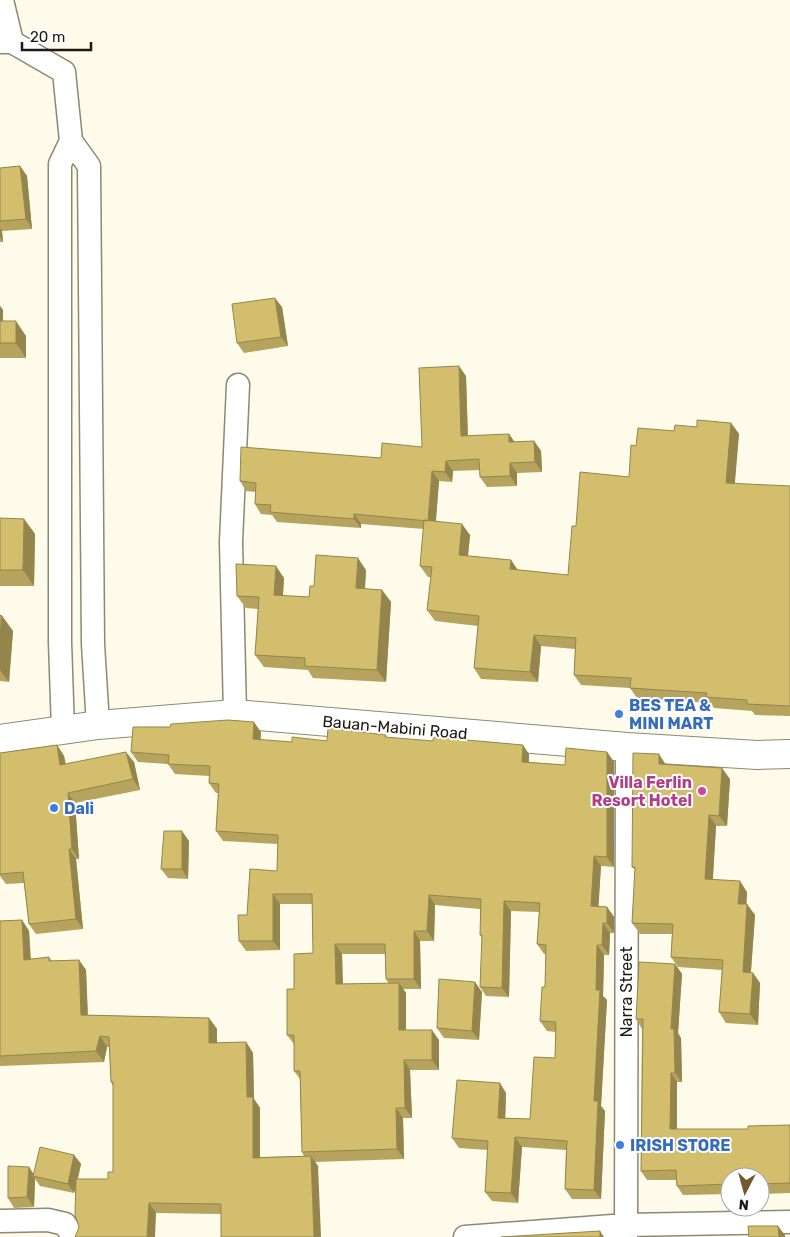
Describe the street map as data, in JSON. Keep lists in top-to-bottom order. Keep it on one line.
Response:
{"streets":{"main road":["Bauan-Mabini Road"],"street":["Narra Street"]},"crossings":[["Bauan-Mabini Road","Narra Street"]],"places":["BES TEA & MINI MART","Villa Ferlin Resort Hotel","Dali","IRISH STORE"],"scale_bar":"20 m","north":"bottom"}
